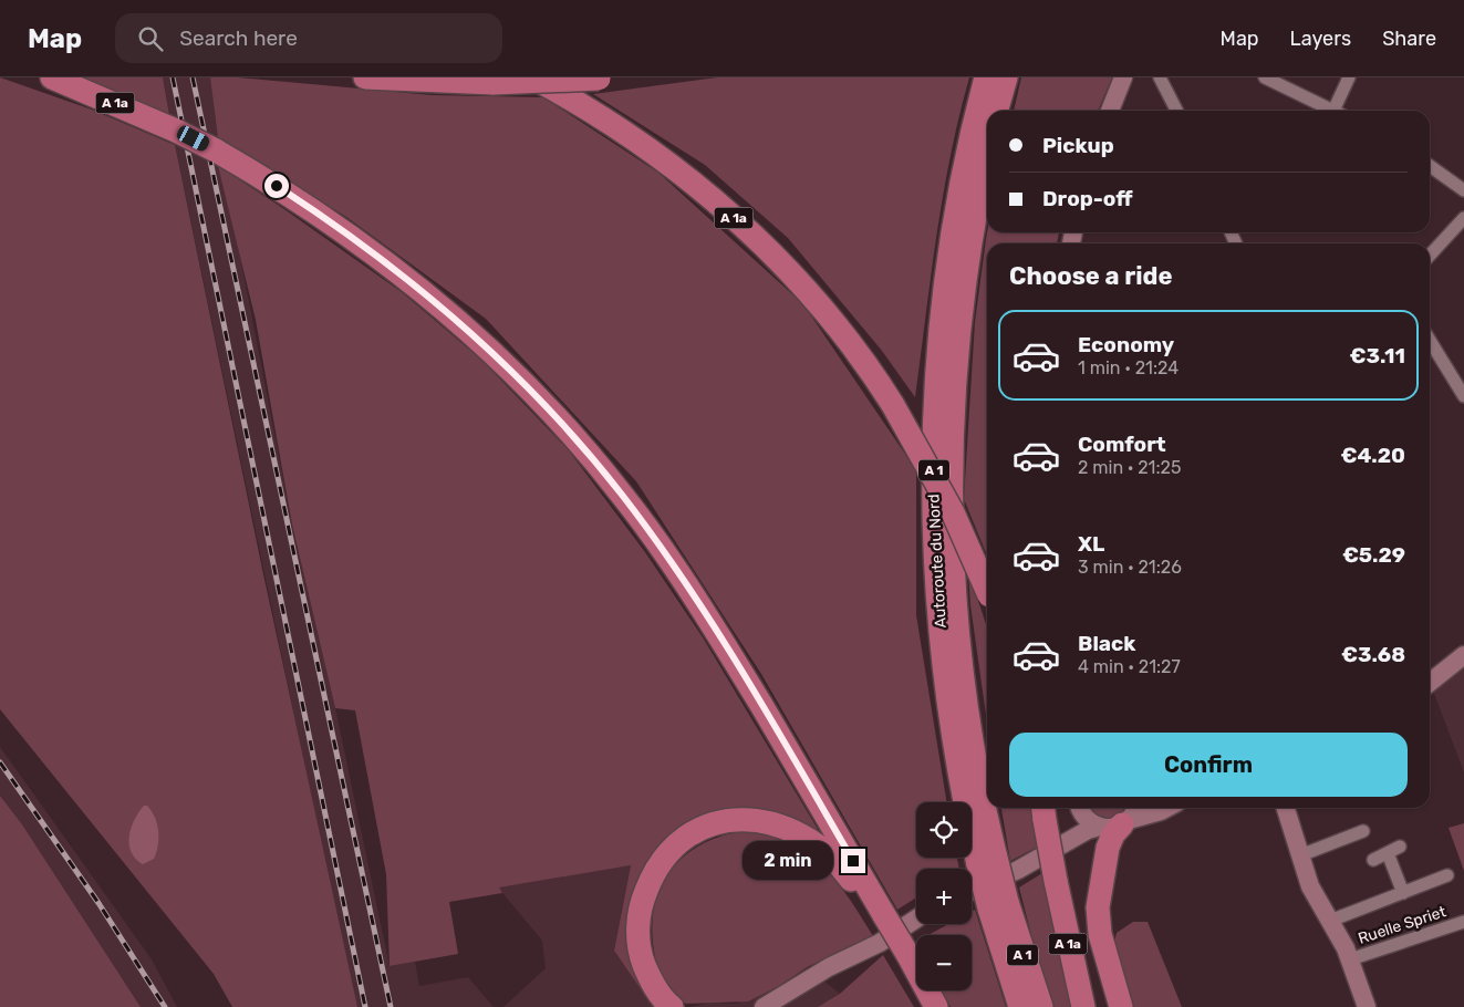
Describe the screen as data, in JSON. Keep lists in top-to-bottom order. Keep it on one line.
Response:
{"streets":{"highway":["A 1a","A 1","Autoroute du Nord"],"street":["Ruelle Spriet"]},"page":{"header":"Map","search":"Search here","nav":["Map","Layers","Share"],"banner":["Pickup","Drop-off"],"heading":"Choose a ride","list":[{"name":"Economy","note":"1 min · 21:24","value":"€3.11"},{"name":"Comfort","note":"2 min · 21:25","value":"€4.20"},{"name":"XL","note":"3 min · 21:26","value":"€5.29"},{"name":"Black","note":"4 min · 21:27","value":"€3.68"}],"buttons":"Confirm","map_buttons":["+","−"],"bubble":"2 min"}}
